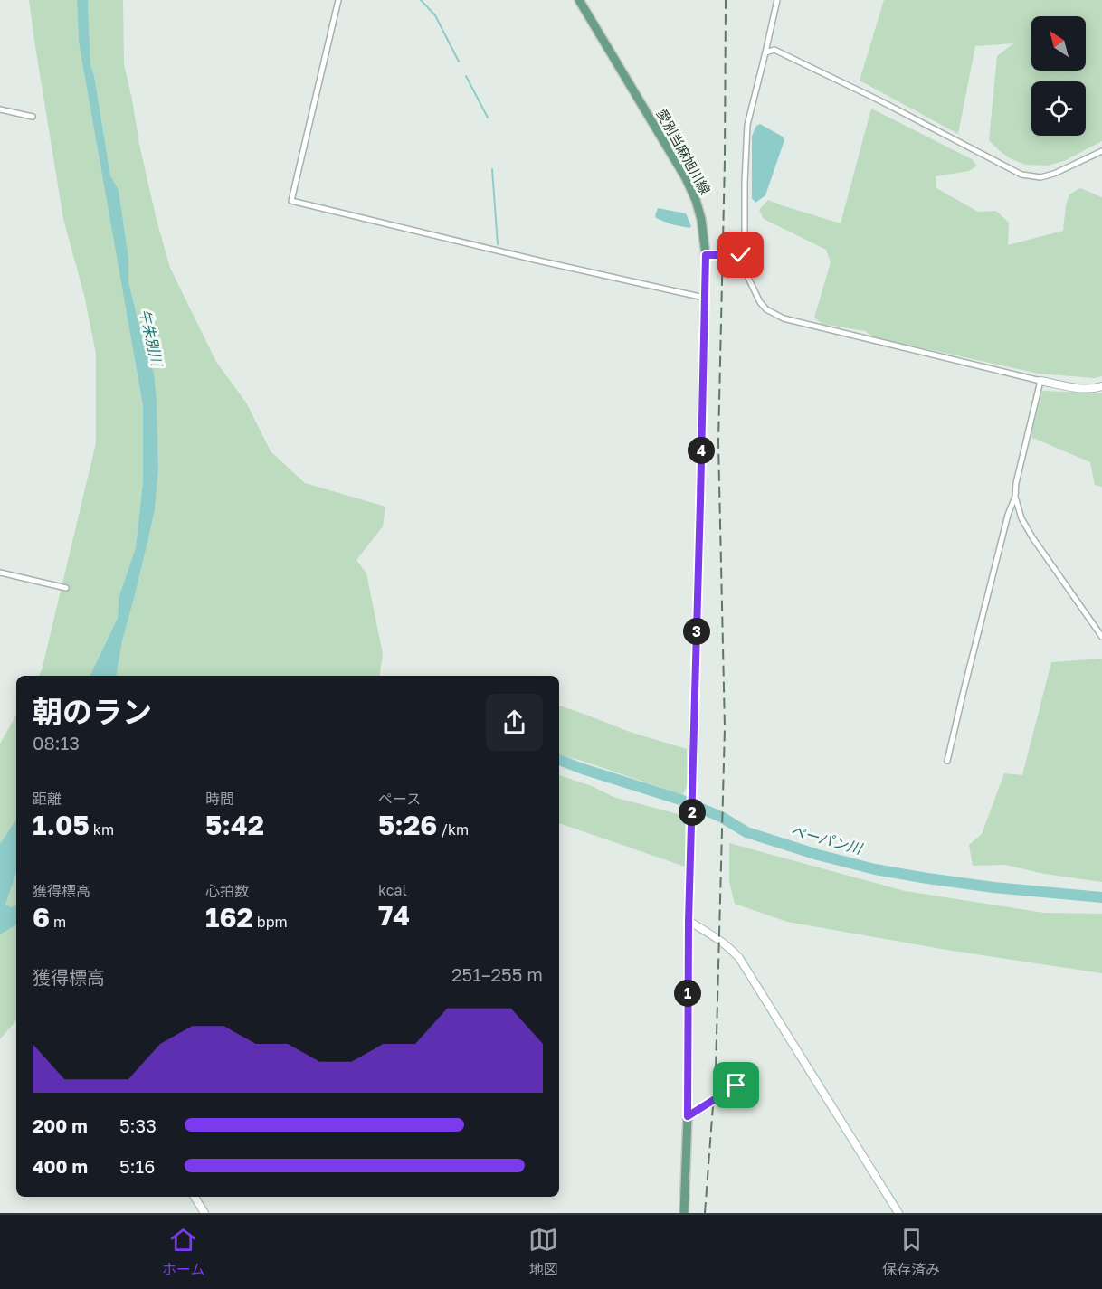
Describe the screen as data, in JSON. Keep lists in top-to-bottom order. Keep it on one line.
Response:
{"streets":{"main road":["愛別当麻旭川線"]},"water":["牛朱別川","ペーパン川"],"north":"top left","page":{"pins":["4","3","2","1"],"heading":["朝のラン","08:13"],"stats":[["距離","1.05 km"],["時間","5:42"],["ペース","5:26 /km"],["獲得標高","6 m"],["心拍数","162 bpm"],["kcal","74"]],"chart":["獲得標高","251–255 m"],"list":[{"name":"200 m","note":"5:33"},{"name":"400 m","note":"5:16"}],"tabs":["ホーム","地図","保存済み"]}}
